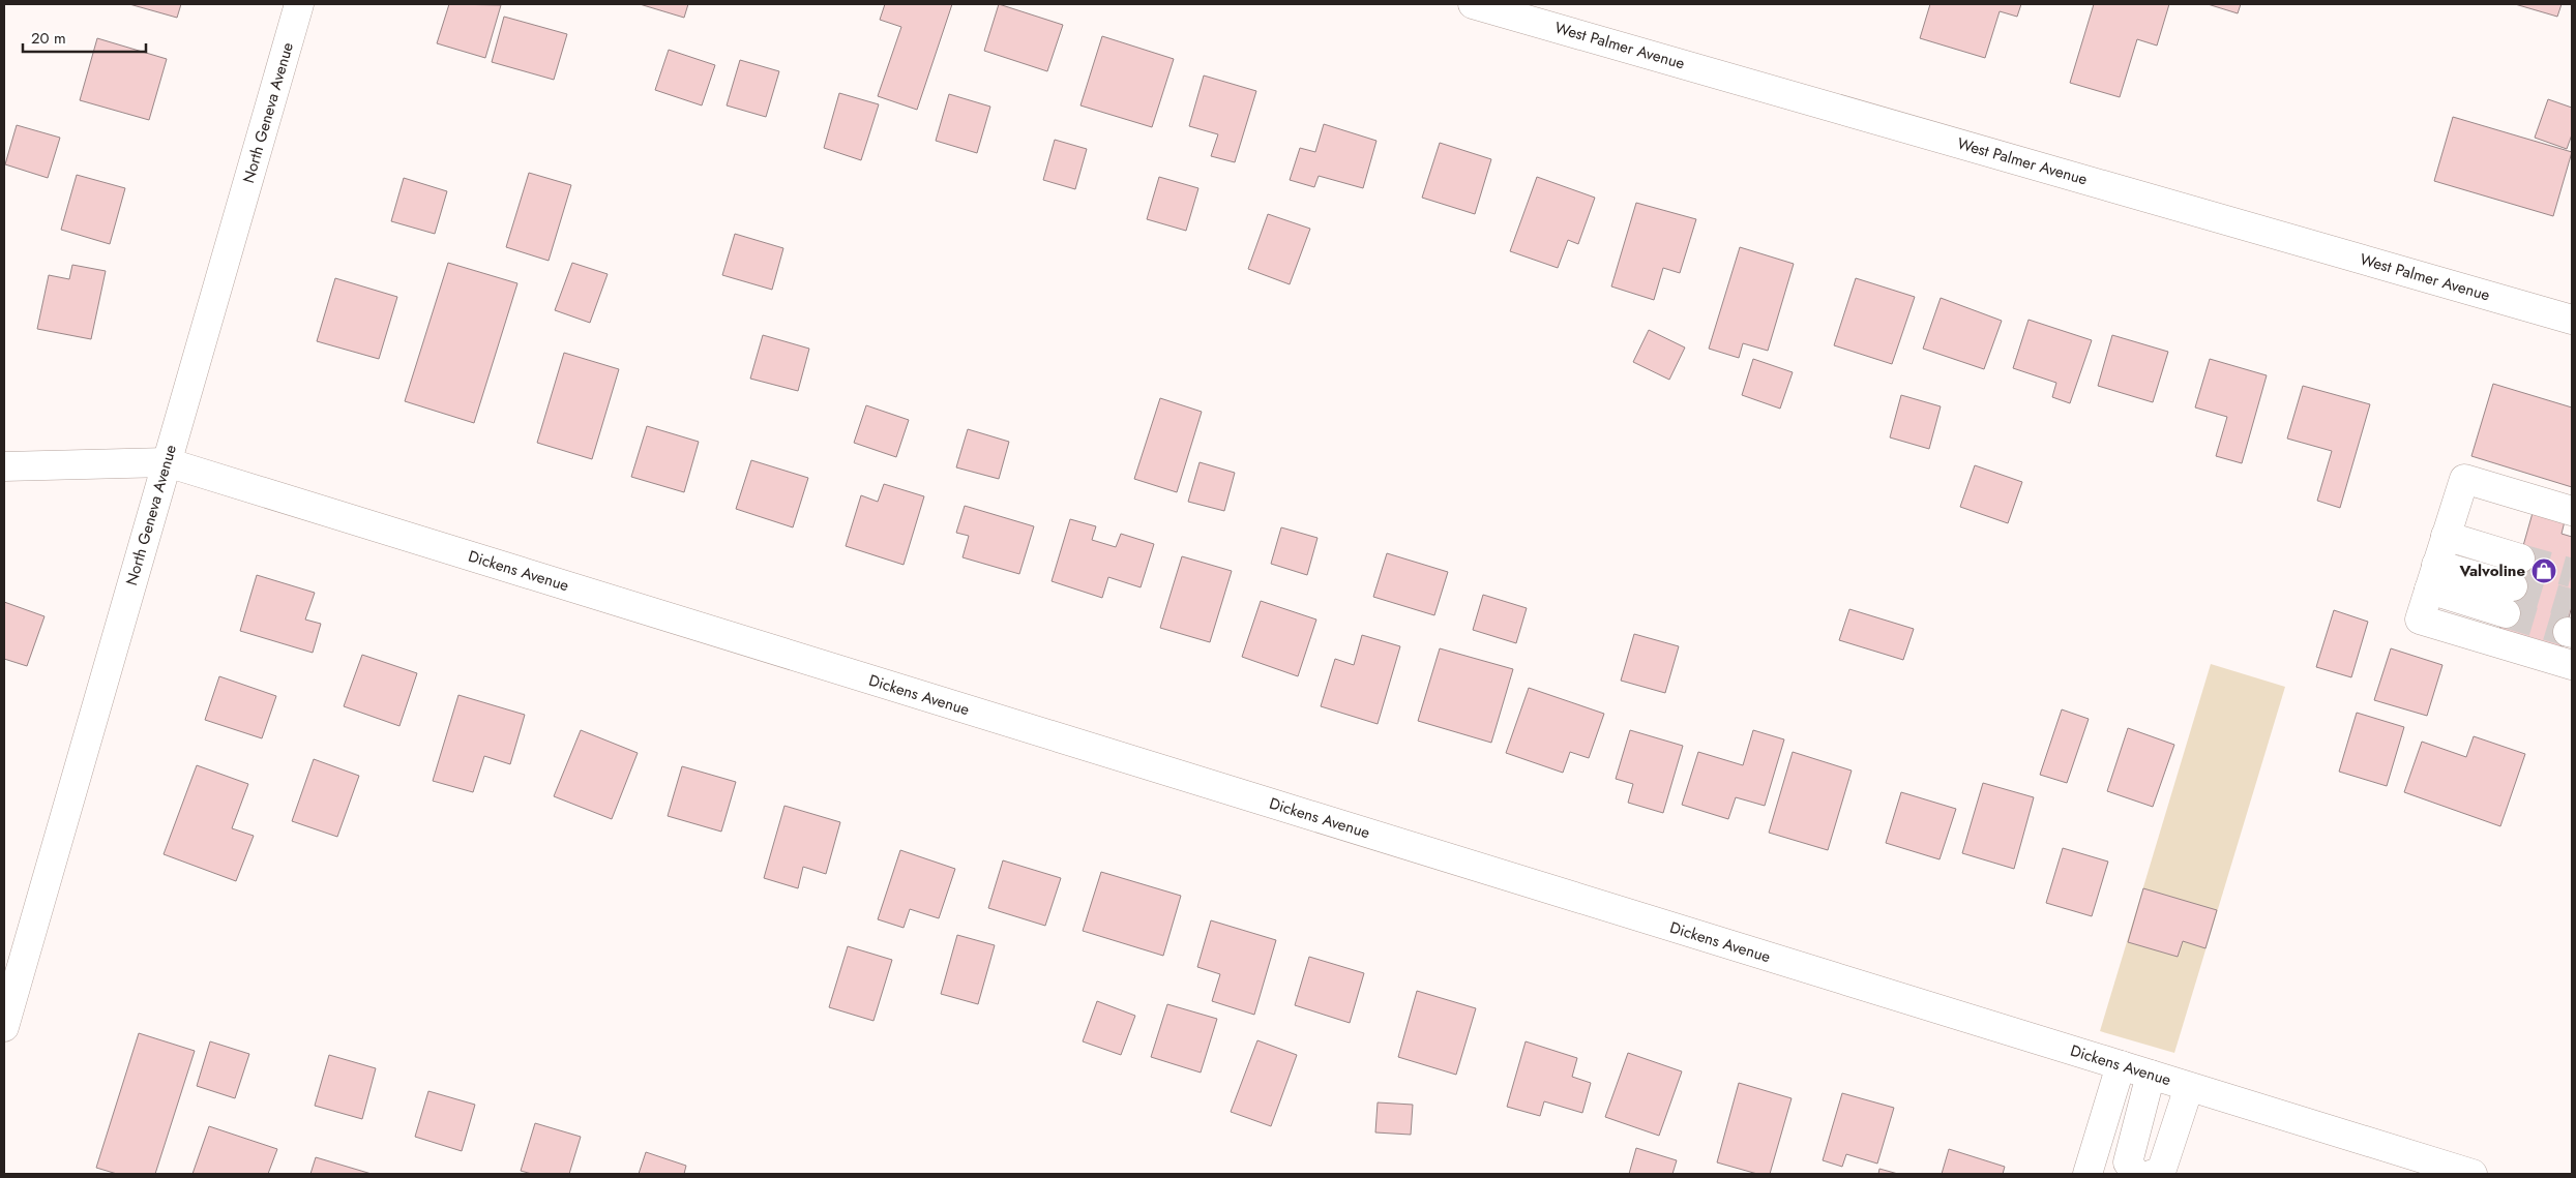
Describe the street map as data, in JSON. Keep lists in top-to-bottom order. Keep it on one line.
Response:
{"streets":{"street":["West Palmer Avenue","North Geneva Avenue","Dickens Avenue"]},"crossings":[["North Geneva Avenue","Dickens Avenue"]],"places":{"shop":["Valvoline"]},"scale_bar":"20 m"}
